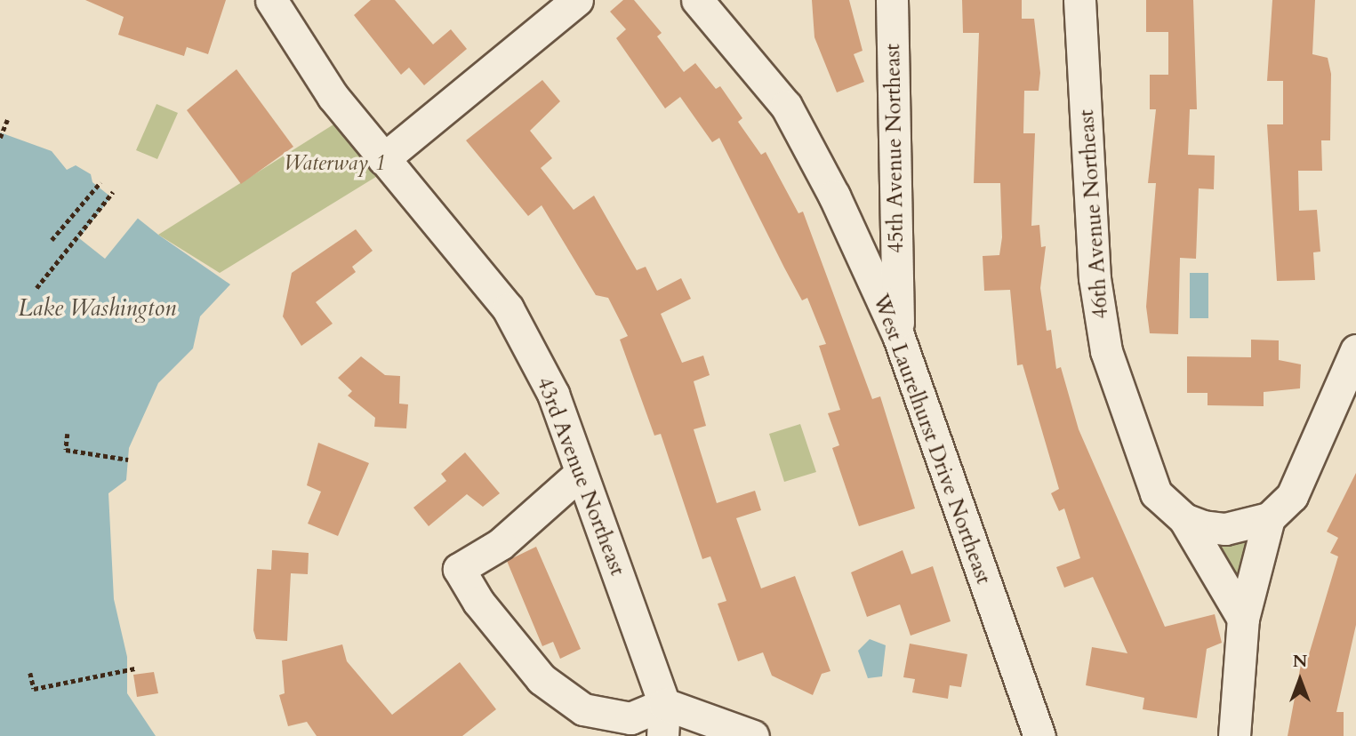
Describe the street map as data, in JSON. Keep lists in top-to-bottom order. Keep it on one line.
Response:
{"streets":{"street":["45th Avenue Northeast","46th Avenue Northeast","West Laurelhurst Drive Northeast","43rd Avenue Northeast"]},"crossings":[["45th Avenue Northeast","West Laurelhurst Drive Northeast"]],"water":["Lake Washington"],"parks":["Waterway 1"],"north":"top"}
